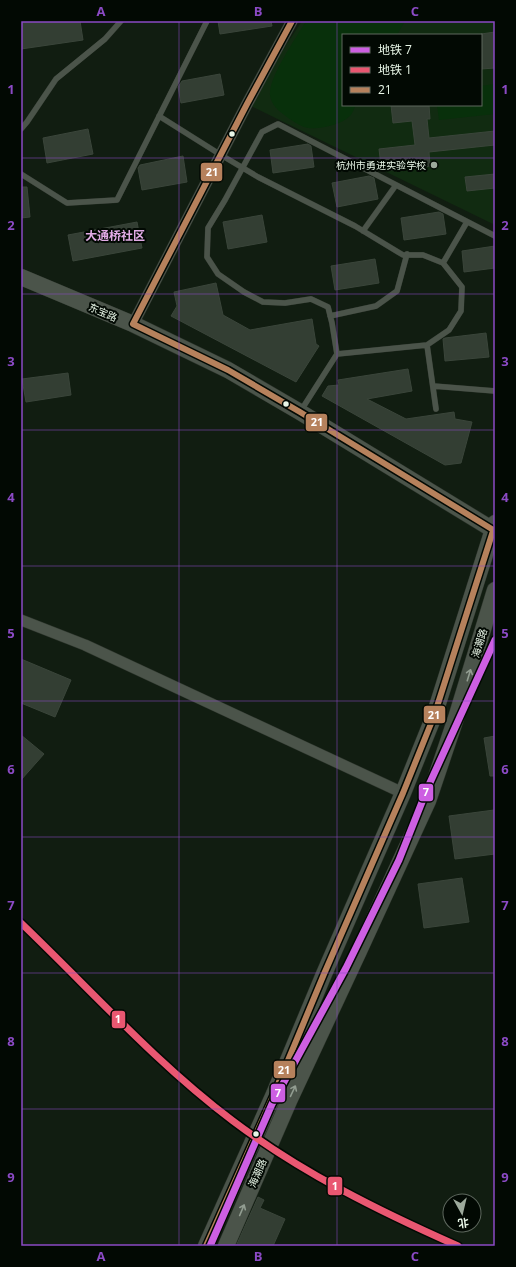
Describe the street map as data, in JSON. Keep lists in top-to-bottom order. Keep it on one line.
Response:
{"streets":{"main road":["东宝路","海潮路"]},"crossings":[["东宝路","海潮路"]],"districts":["大通桥社区"],"places":["杭州市勇进实验学校"],"lines":["transit line 21","metro line 7","metro line 1"],"legend":["地铁 7","地铁 1","21"],"north":"bottom","grid":{"columns":["A","B","C"],"rows":["1","2","3","4","5","6","7","8","9"]}}
